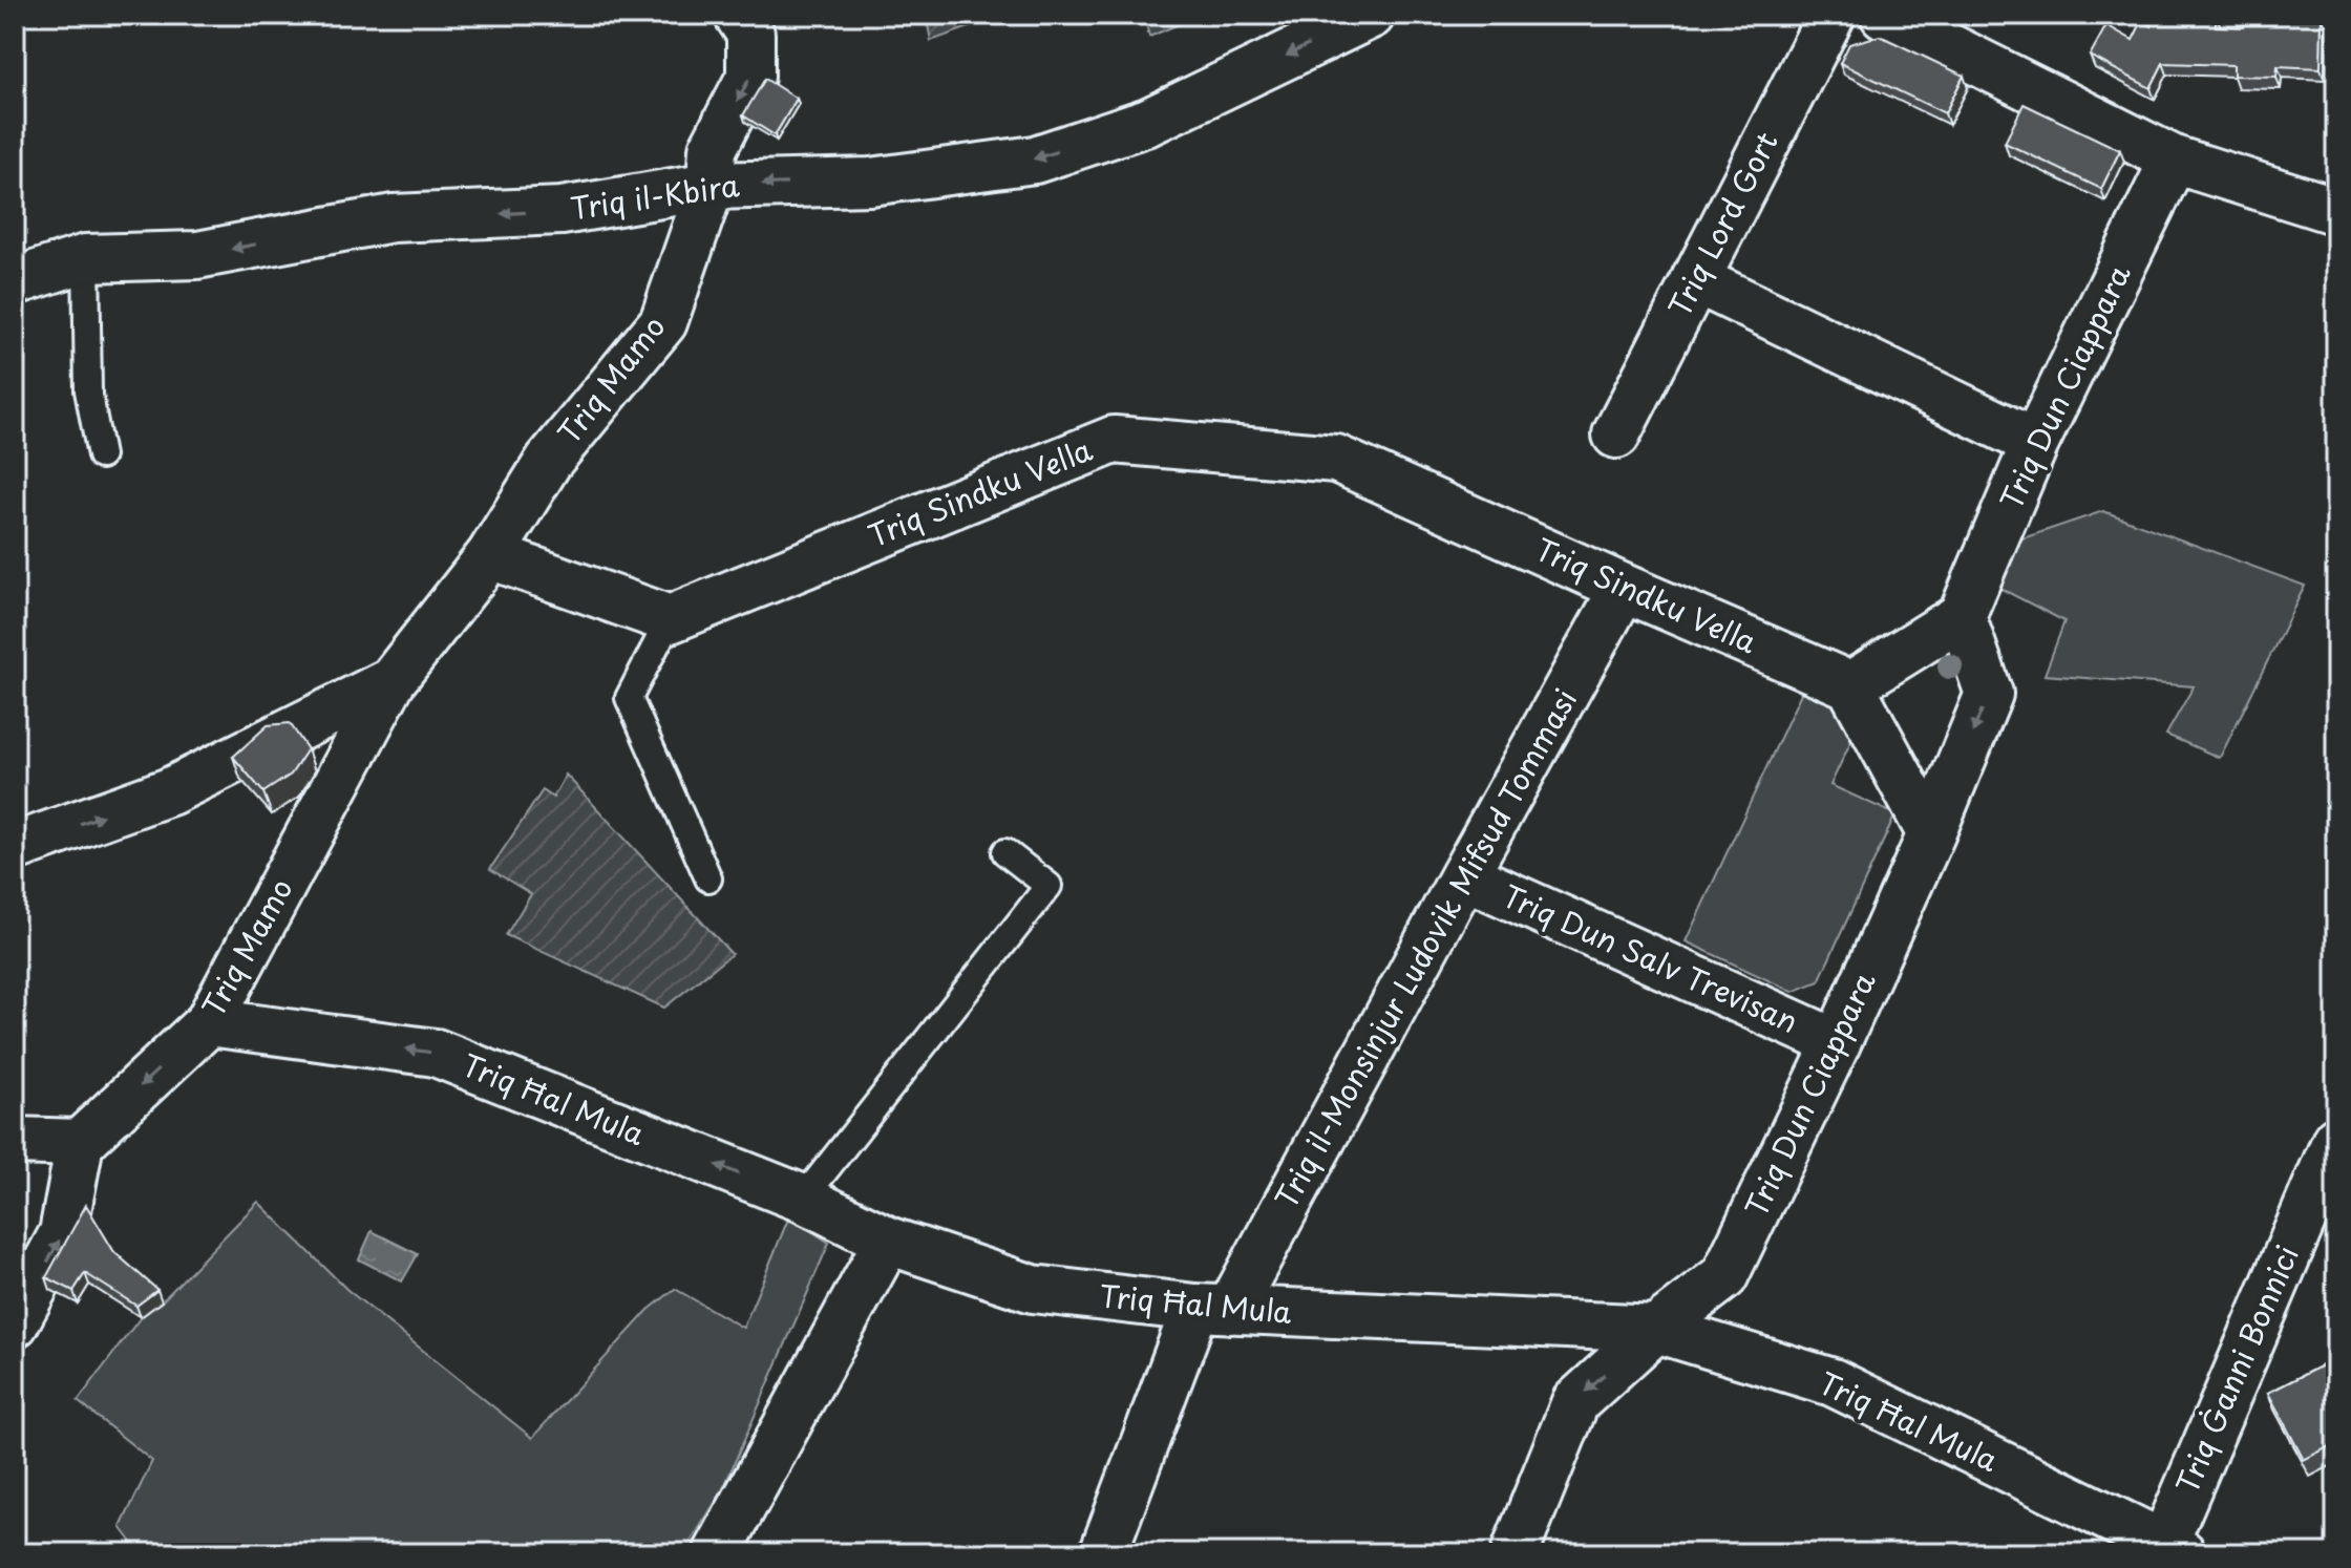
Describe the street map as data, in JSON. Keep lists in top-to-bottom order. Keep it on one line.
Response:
{"streets":{"street":["Triq il-Kbira","Triq Lord Gort","Triq Mamo","Triq Dun Ciappara","Triq Sindku Vella","Triq il-Monsinjur Ludovik Mifsud Tommasi","Triq Dun Salv Trevisan","Triq Ħal Mula","Triq Ġanni Bonnici"]},"crossings":[["Triq il-Kbira","Triq Mamo"],["Triq Mamo","Triq Ħal Mula"],["Triq Dun Ciappara","Triq Dun Salv Trevisan"],["Triq Dun Ciappara","Triq Ħal Mula"],["Triq Sindku Vella","Triq il-Monsinjur Ludovik Mifsud Tommasi"],["Triq il-Monsinjur Ludovik Mifsud Tommasi","Triq Dun Salv Trevisan"],["Triq il-Monsinjur Ludovik Mifsud Tommasi","Triq Ħal Mula"],["Triq Ħal Mula","Triq Ġanni Bonnici"]],"one_way":["Triq il-Kbira"]}
